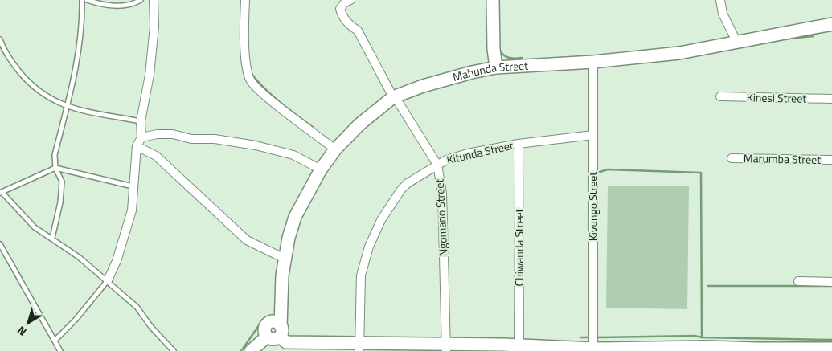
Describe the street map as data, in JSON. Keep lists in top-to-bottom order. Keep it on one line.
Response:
{"streets":{"street":["Mahunda Street","Kinesi Street","Kitunda Street","Marumba Street","Kivungo Street","Ngomano Street","Chiwanda Street"]},"crossings":[["Mahunda Street","Kivungo Street"],["Mahunda Street","Ngomano Street"],["Kitunda Street","Kivungo Street"],["Kitunda Street","Ngomano Street"],["Kitunda Street","Chiwanda Street"]],"north":"bottom left"}
